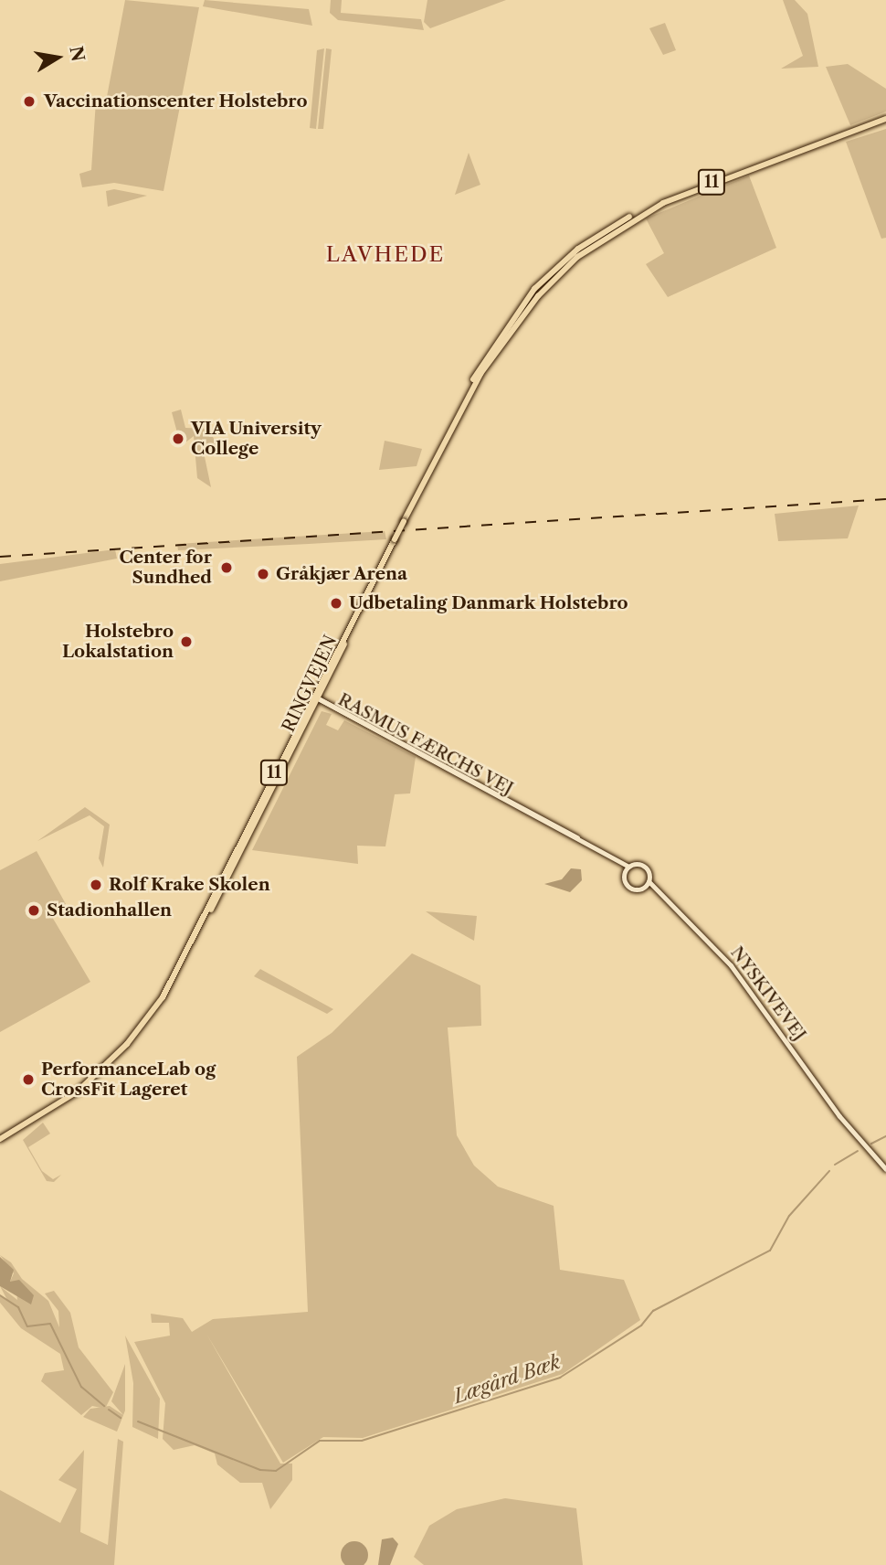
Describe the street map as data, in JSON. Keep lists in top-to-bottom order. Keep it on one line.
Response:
{"streets":{"main road":["11","RINGVEJEN","RASMUS FÆRCHS VEJ","NYSKIVEVEJ"]},"crossings":[["RINGVEJEN","RASMUS FÆRCHS VEJ"]],"districts":["LAVHEDE"],"water":["Lægård Bæk"],"places":["Vaccinationscenter Holstebro","VIA University College","Center for Sundhed","Gråkjær Arena","Udbetaling Danmark Holstebro","Holstebro Lokalstation","Rolf Krake Skolen","Stadionhallen","PerformanceLab og CrossFit Lageret"],"north":"right"}
